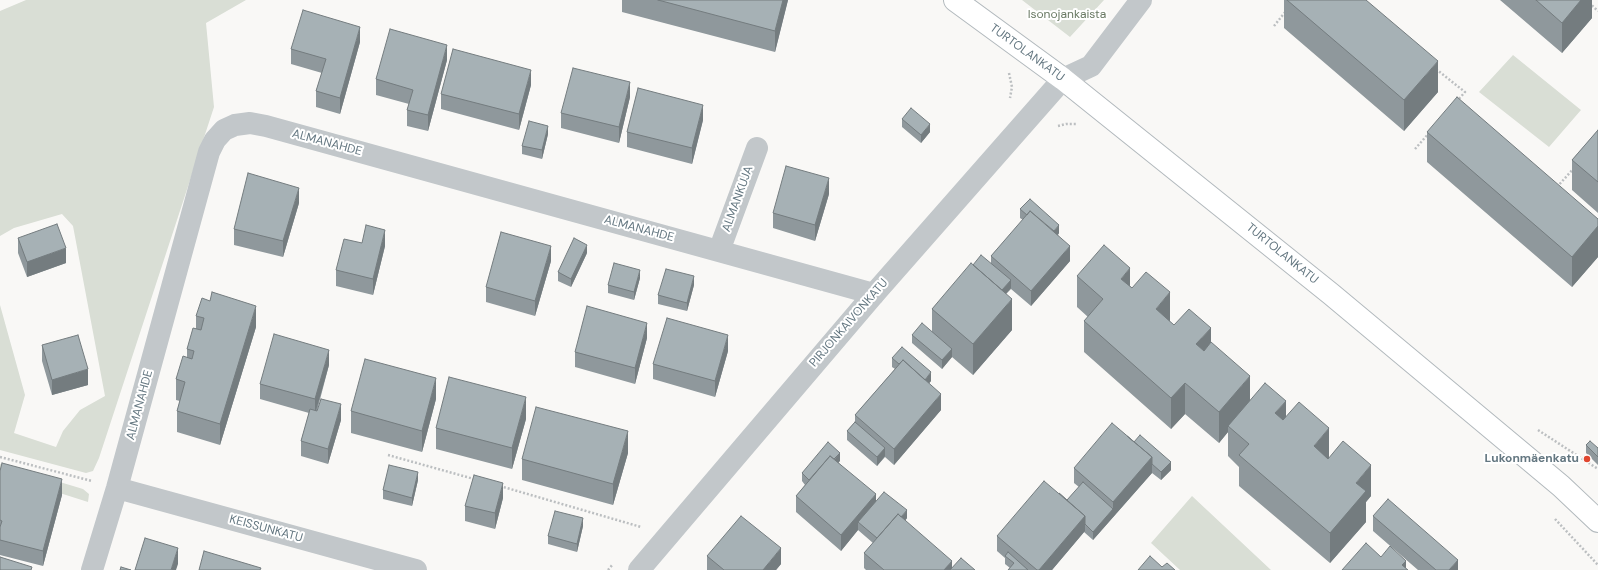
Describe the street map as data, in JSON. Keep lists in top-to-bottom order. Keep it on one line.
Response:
{"streets":{"main road":["TURTOLANKATU"],"street":["ALMANAHDE","ALMANKUJA","PIRJONKAIVONKATU","KEISSUNKATU"]},"crossings":[["TURTOLANKATU","PIRJONKAIVONKATU"],["ALMANAHDE","ALMANKUJA"],["ALMANAHDE","PIRJONKAIVONKATU"],["ALMANAHDE","KEISSUNKATU"]],"parks":["Isonojankaista"],"places":["Lukonmäenkatu"]}
